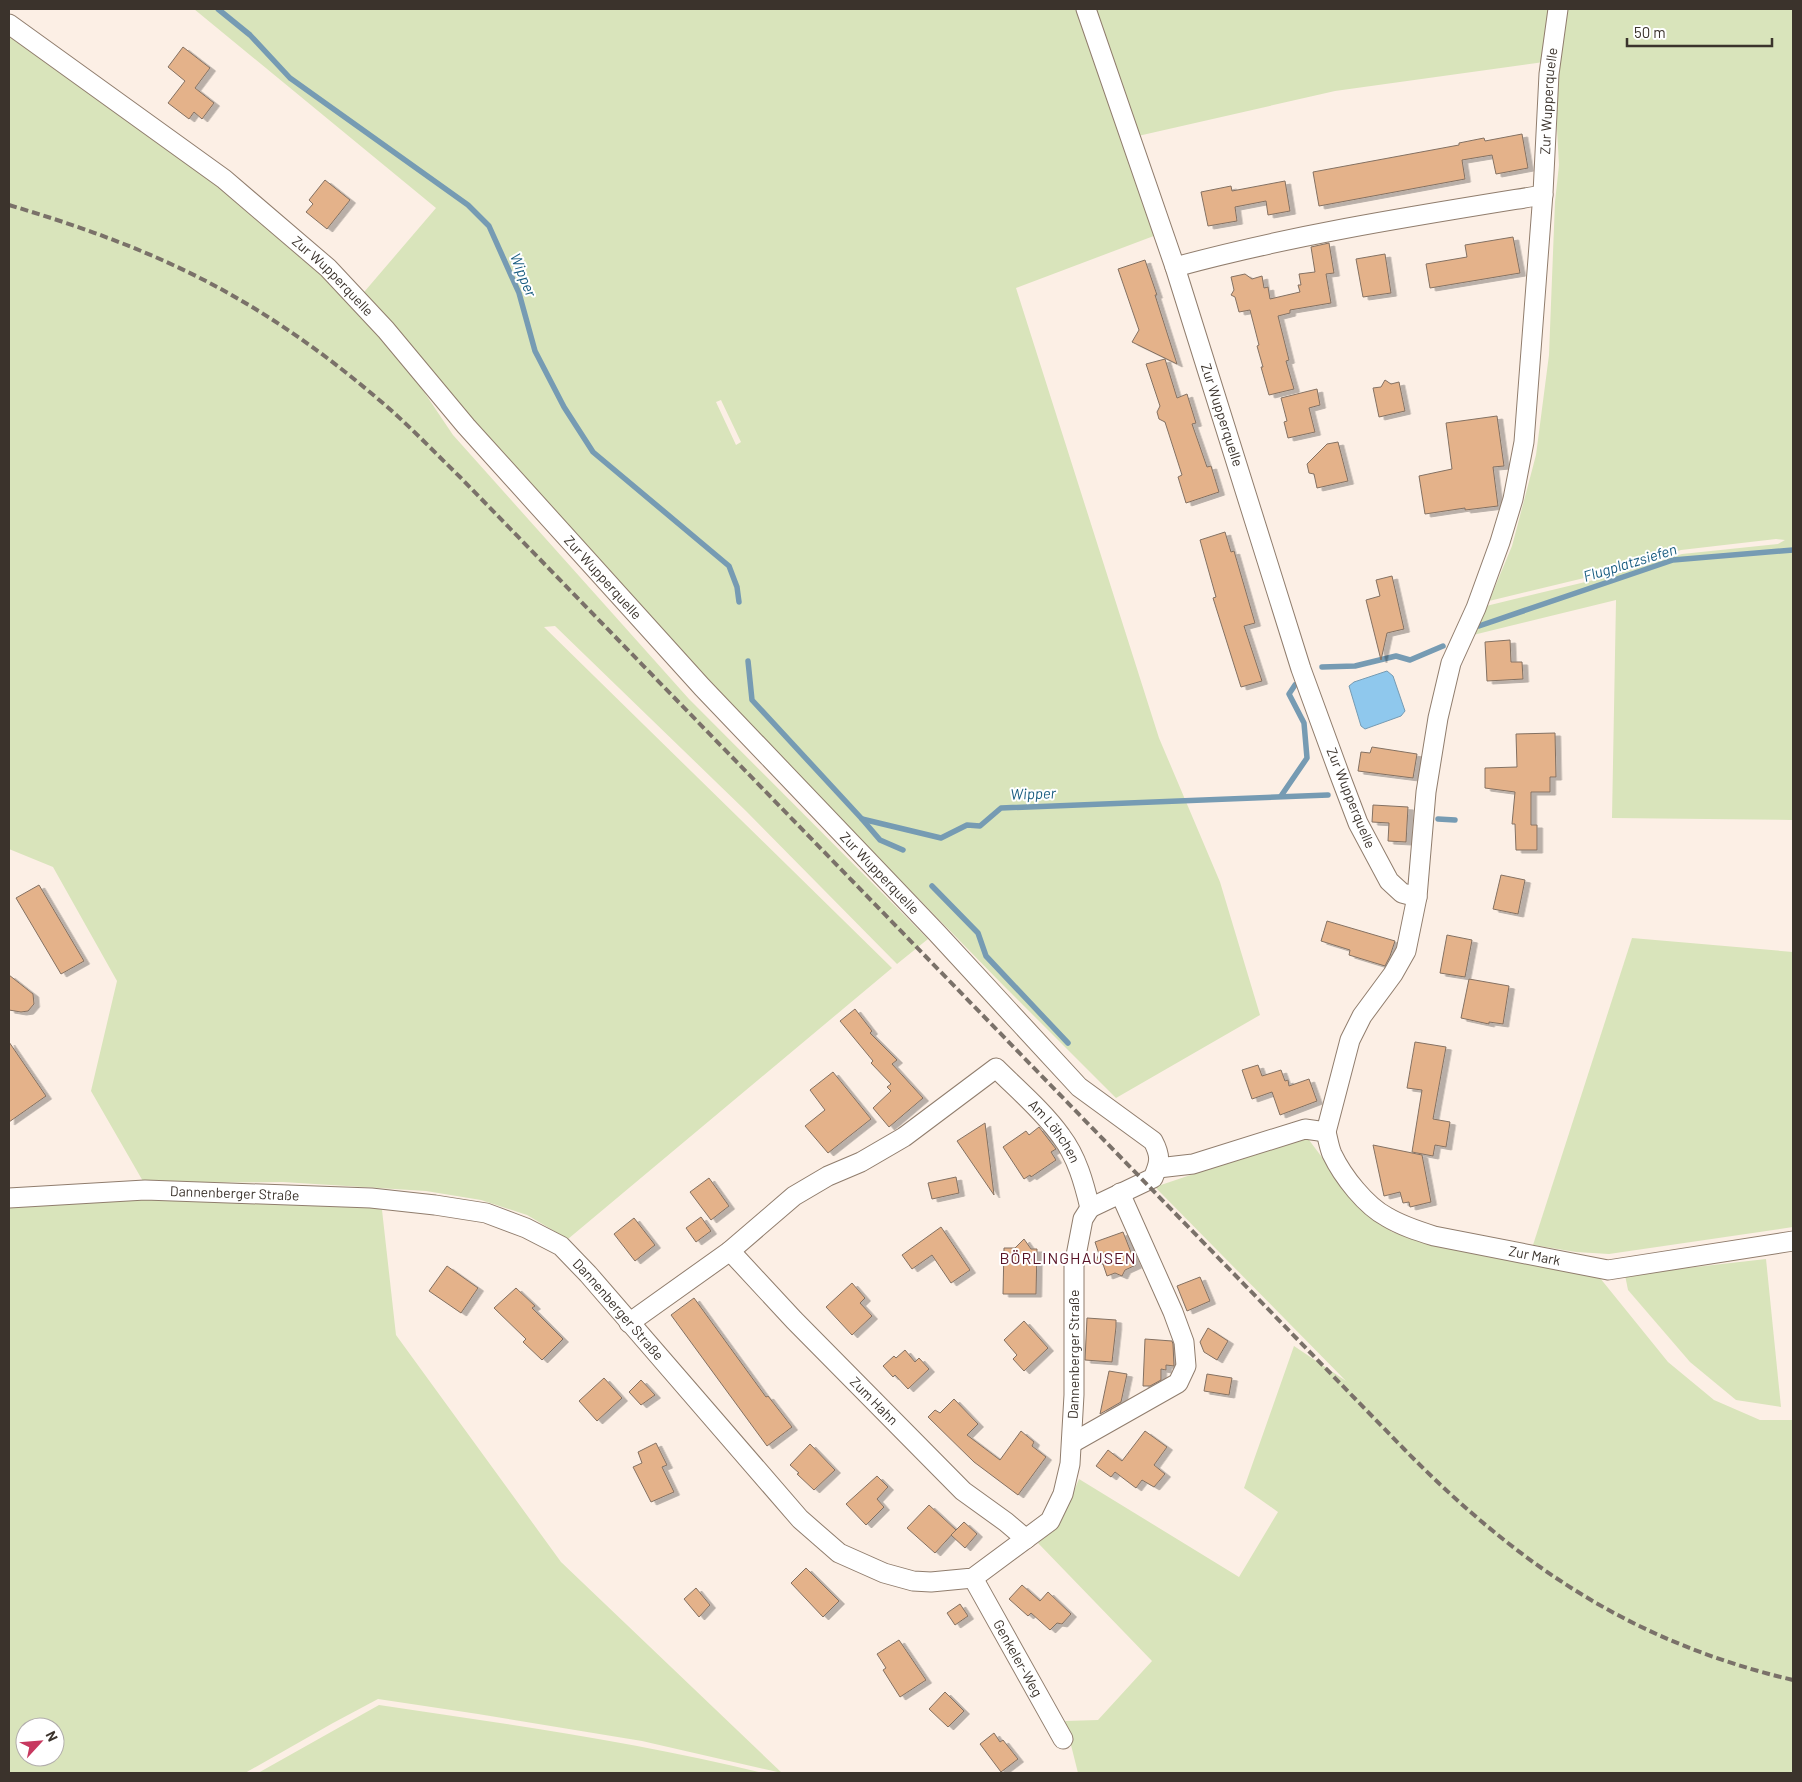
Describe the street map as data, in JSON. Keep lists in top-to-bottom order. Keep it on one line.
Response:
{"streets":{"street":["Zur Wupperquelle","Am Löhchen","Dannenberger Straße","Zur Mark","Zum Hahn","Genkeler-Weg"]},"crossings":[["Zur Wupperquelle","Zur Mark"],["Am Löhchen","Dannenberger Straße"],["Am Löhchen","Zum Hahn"],["Dannenberger Straße","Zum Hahn"],["Dannenberger Straße","Genkeler-Weg"]],"districts":["BÖRLINGHAUSEN"],"water":["Wipper","Flugplatzsiefen"],"scale_bar":"50 m","north":"top right"}
